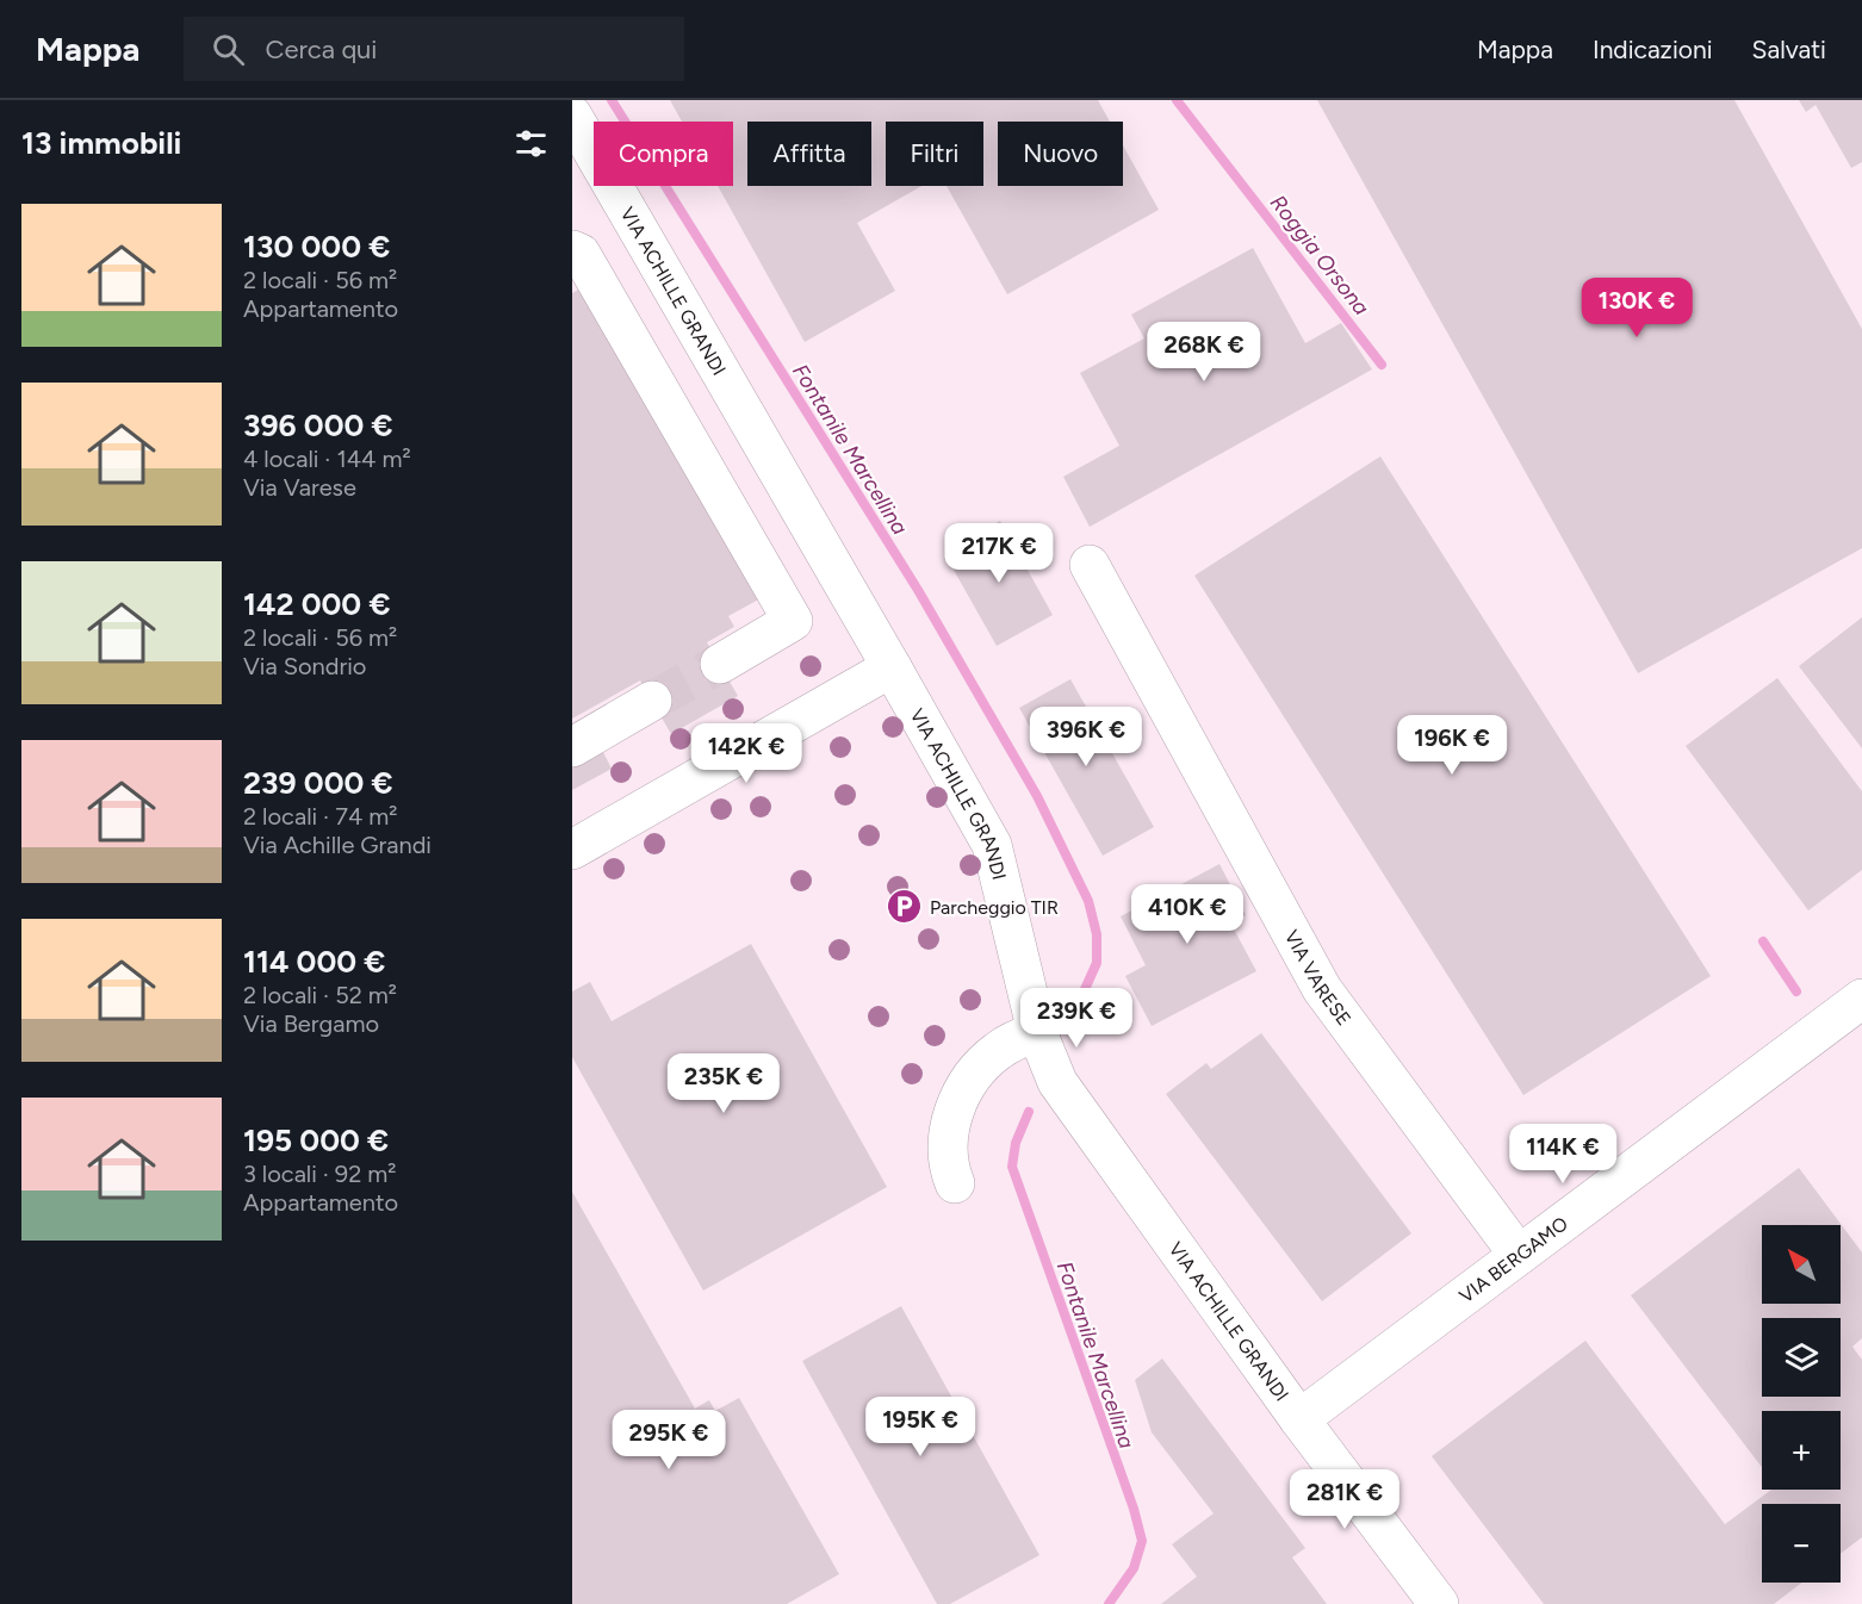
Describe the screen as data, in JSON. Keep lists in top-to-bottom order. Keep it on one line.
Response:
{"streets":{"street":["VIA ACHILLE GRANDI","VIA VARESE","VIA BERGAMO"]},"crossings":[["VIA ACHILLE GRANDI","VIA BERGAMO"],["VIA VARESE","VIA BERGAMO"]],"water":["Roggia Orsona","Fontanile Marcellina"],"places":{"parking":["Parcheggio TIR"]},"north":"top left","page":{"header":"Mappa","search":"Cerca qui","nav":["Mappa","Indicazioni","Salvati"],"heading":"13 immobili","chip":["Compra","Affitta","Filtri","Nuovo"],"list":[{"name":"130 000 €","note":"2 locali · 56 m² · Appartamento"},{"name":"396 000 €","note":"4 locali · 144 m² · Via Varese"},{"name":"142 000 €","note":"2 locali · 56 m² · Via Sondrio"},{"name":"239 000 €","note":"2 locali · 74 m² · Via Achille Grandi"},{"name":"114 000 €","note":"2 locali · 52 m² · Via Bergamo"},{"name":"195 000 €","note":"3 locali · 92 m² · Appartamento"}],"price":["130K €","268K €","217K €","396K €","196K €","142K €","410K €","239K €","235K €","114K €","195K €","295K €","281K €"],"map_buttons":["+","−"]}}
